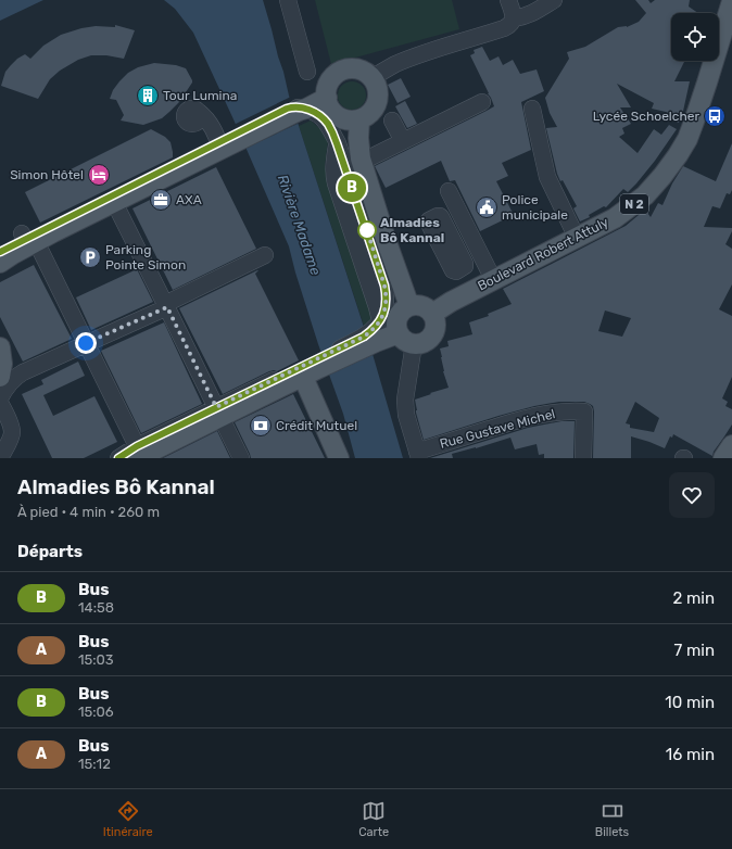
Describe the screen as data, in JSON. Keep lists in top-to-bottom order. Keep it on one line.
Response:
{"streets":{"main road":["N 2","Boulevard Robert Attuly"],"street":["Rue Gustave Michel"]},"water":["Rivière Madame"],"places":{"building":["Tour Lumina"],"bus stop":["Lycée Schoelcher"],"hotel":["Simon Hôtel"],"office":["AXA"],"public building":["Police municipale"],"other":["Almadies Bô Kannal"],"parking":["Parking Pointe Simon"],"bank":["Crédit Mutuel"]},"lines":["bus line B"],"page":{"on_map":"B","heading":[["Almadies Bô Kannal","À pied · 4 min · 260 m"],"Départs"],"list":[{"mark":"B","name":"Bus","note":"14:58","value":"2 min"},{"mark":"A","name":"Bus","note":"15:03","value":"7 min"},{"mark":"B","name":"Bus","note":"15:06","value":"10 min"},{"mark":"A","name":"Bus","note":"15:12","value":"16 min"}],"tabs":["Itinéraire","Carte","Billets"]}}
